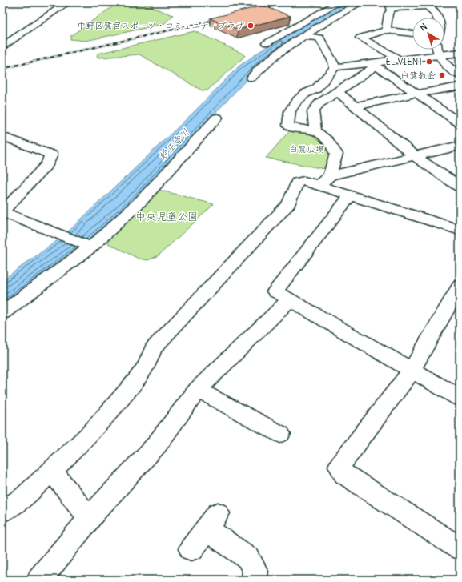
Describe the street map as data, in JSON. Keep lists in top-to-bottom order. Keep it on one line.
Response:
{"water":["妙正寺川"],"parks":["白鷺広場","中央児童公園"],"places":["中野区鷺宮スポーツ・コミュニティプラザ","EL VIENT","白鷺教会"],"north":"top left"}
